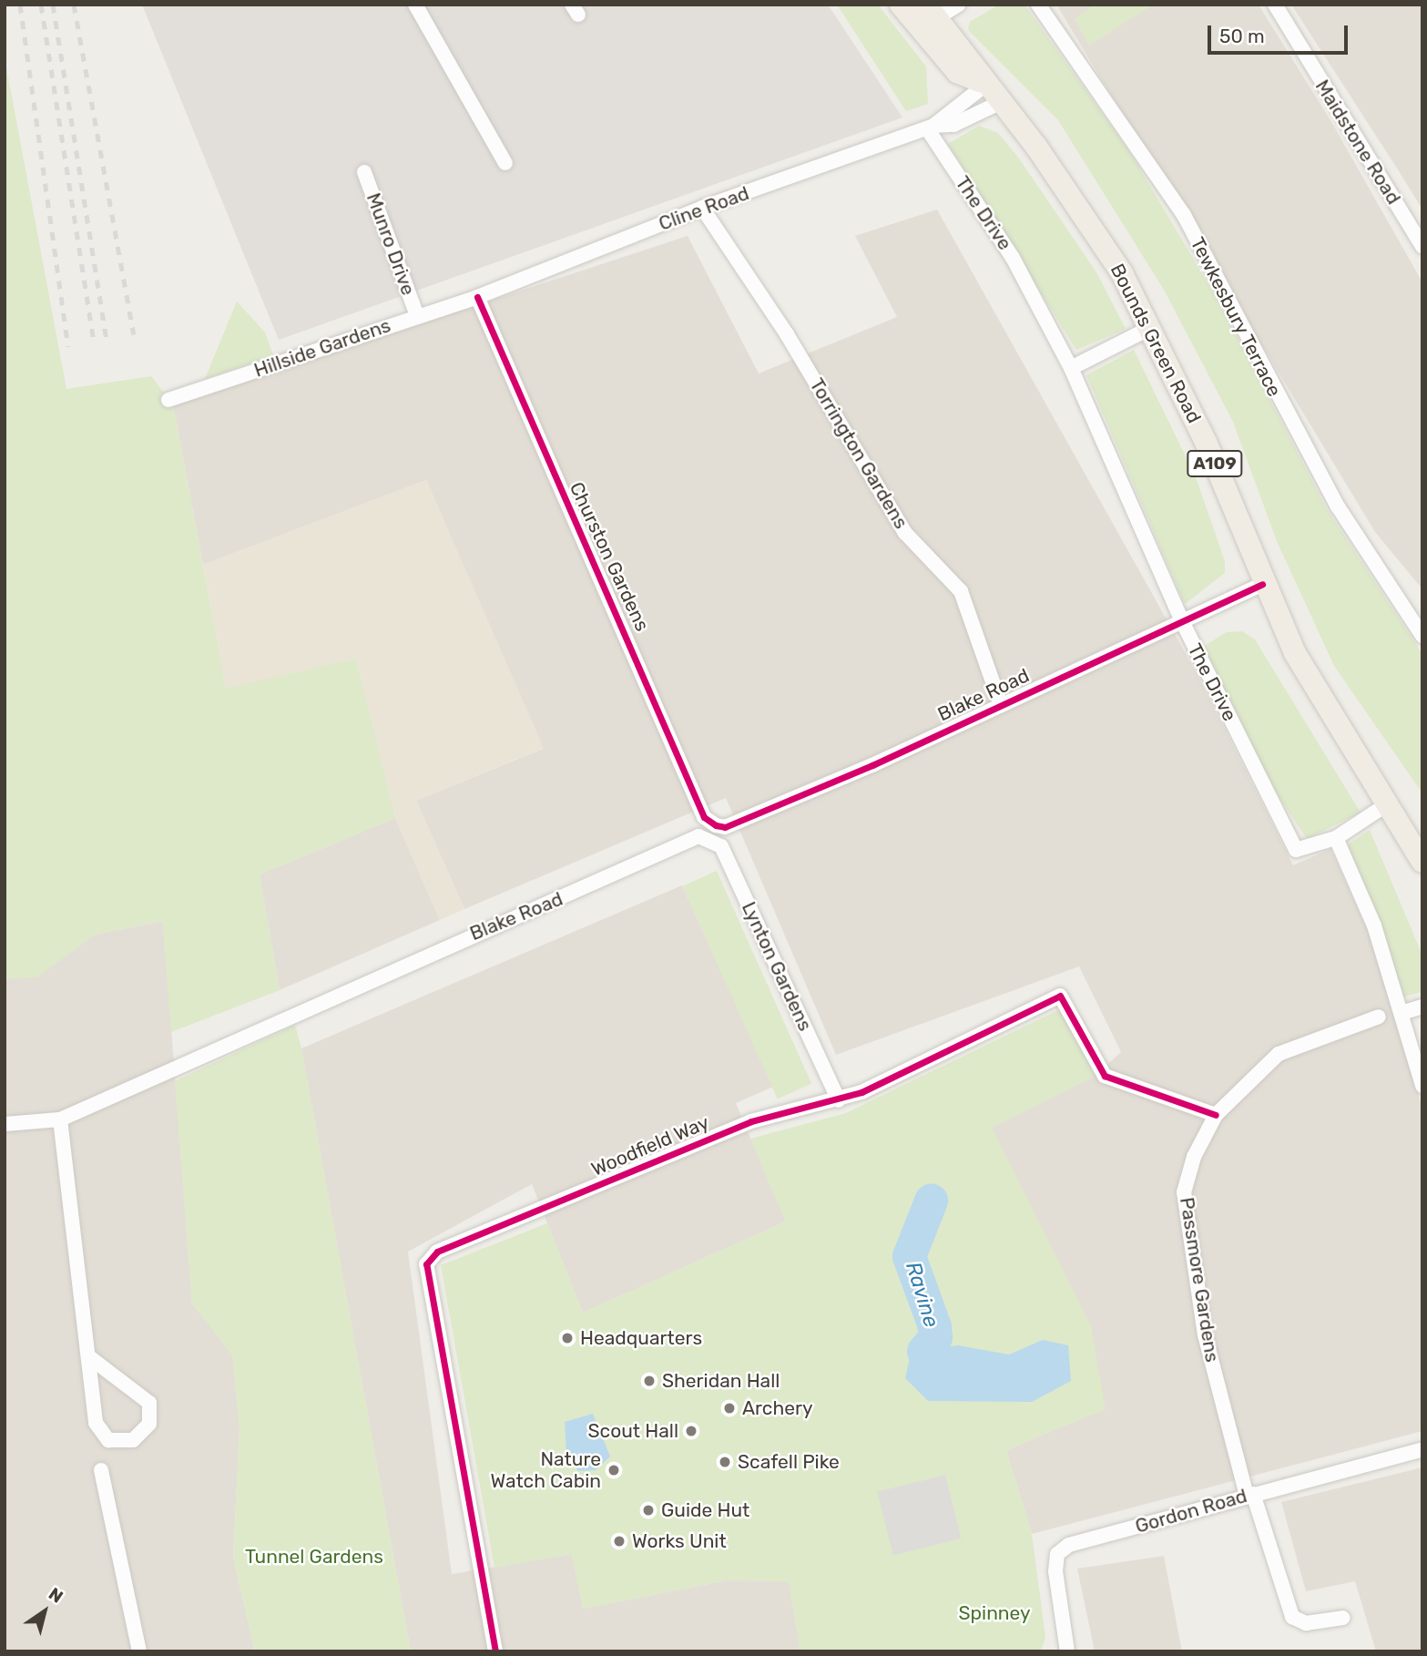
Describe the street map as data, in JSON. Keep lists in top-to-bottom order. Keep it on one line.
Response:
{"streets":{"main road":["Bounds Green Road","A109"],"street":["Maidstone Road","Cline Road","The Drive","Munro Drive","Tewkesbury Terrace","Hillside Gardens","Torrington Gardens","Churston Gardens","Blake Road","Lynton Gardens","Woodfield Way","Passmore Gardens","Gordon Road"]},"crossings":[["Cline Road","The Drive"],["Cline Road","Bounds Green Road"],["Cline Road","Hillside Gardens"],["Cline Road","Torrington Gardens"],["Cline Road","Churston Gardens"],["The Drive","Bounds Green Road"],["The Drive","Blake Road"],["Munro Drive","Hillside Gardens"],["Bounds Green Road","Blake Road"],["Hillside Gardens","Churston Gardens"],["Torrington Gardens","Blake Road"],["Churston Gardens","Blake Road"],["Churston Gardens","Lynton Gardens"],["Blake Road","Lynton Gardens"],["Lynton Gardens","Woodfield Way"],["Woodfield Way","Passmore Gardens"],["Passmore Gardens","Gordon Road"]],"water":["Ravine"],"parks":["Tunnel Gardens","Spinney"],"places":["Headquarters","Sheridan Hall","Archery","Scout Hall","Scafell Pike","Nature Watch Cabin","Guide Hut","Works Unit"],"scale_bar":"50 m","north":"top right"}
